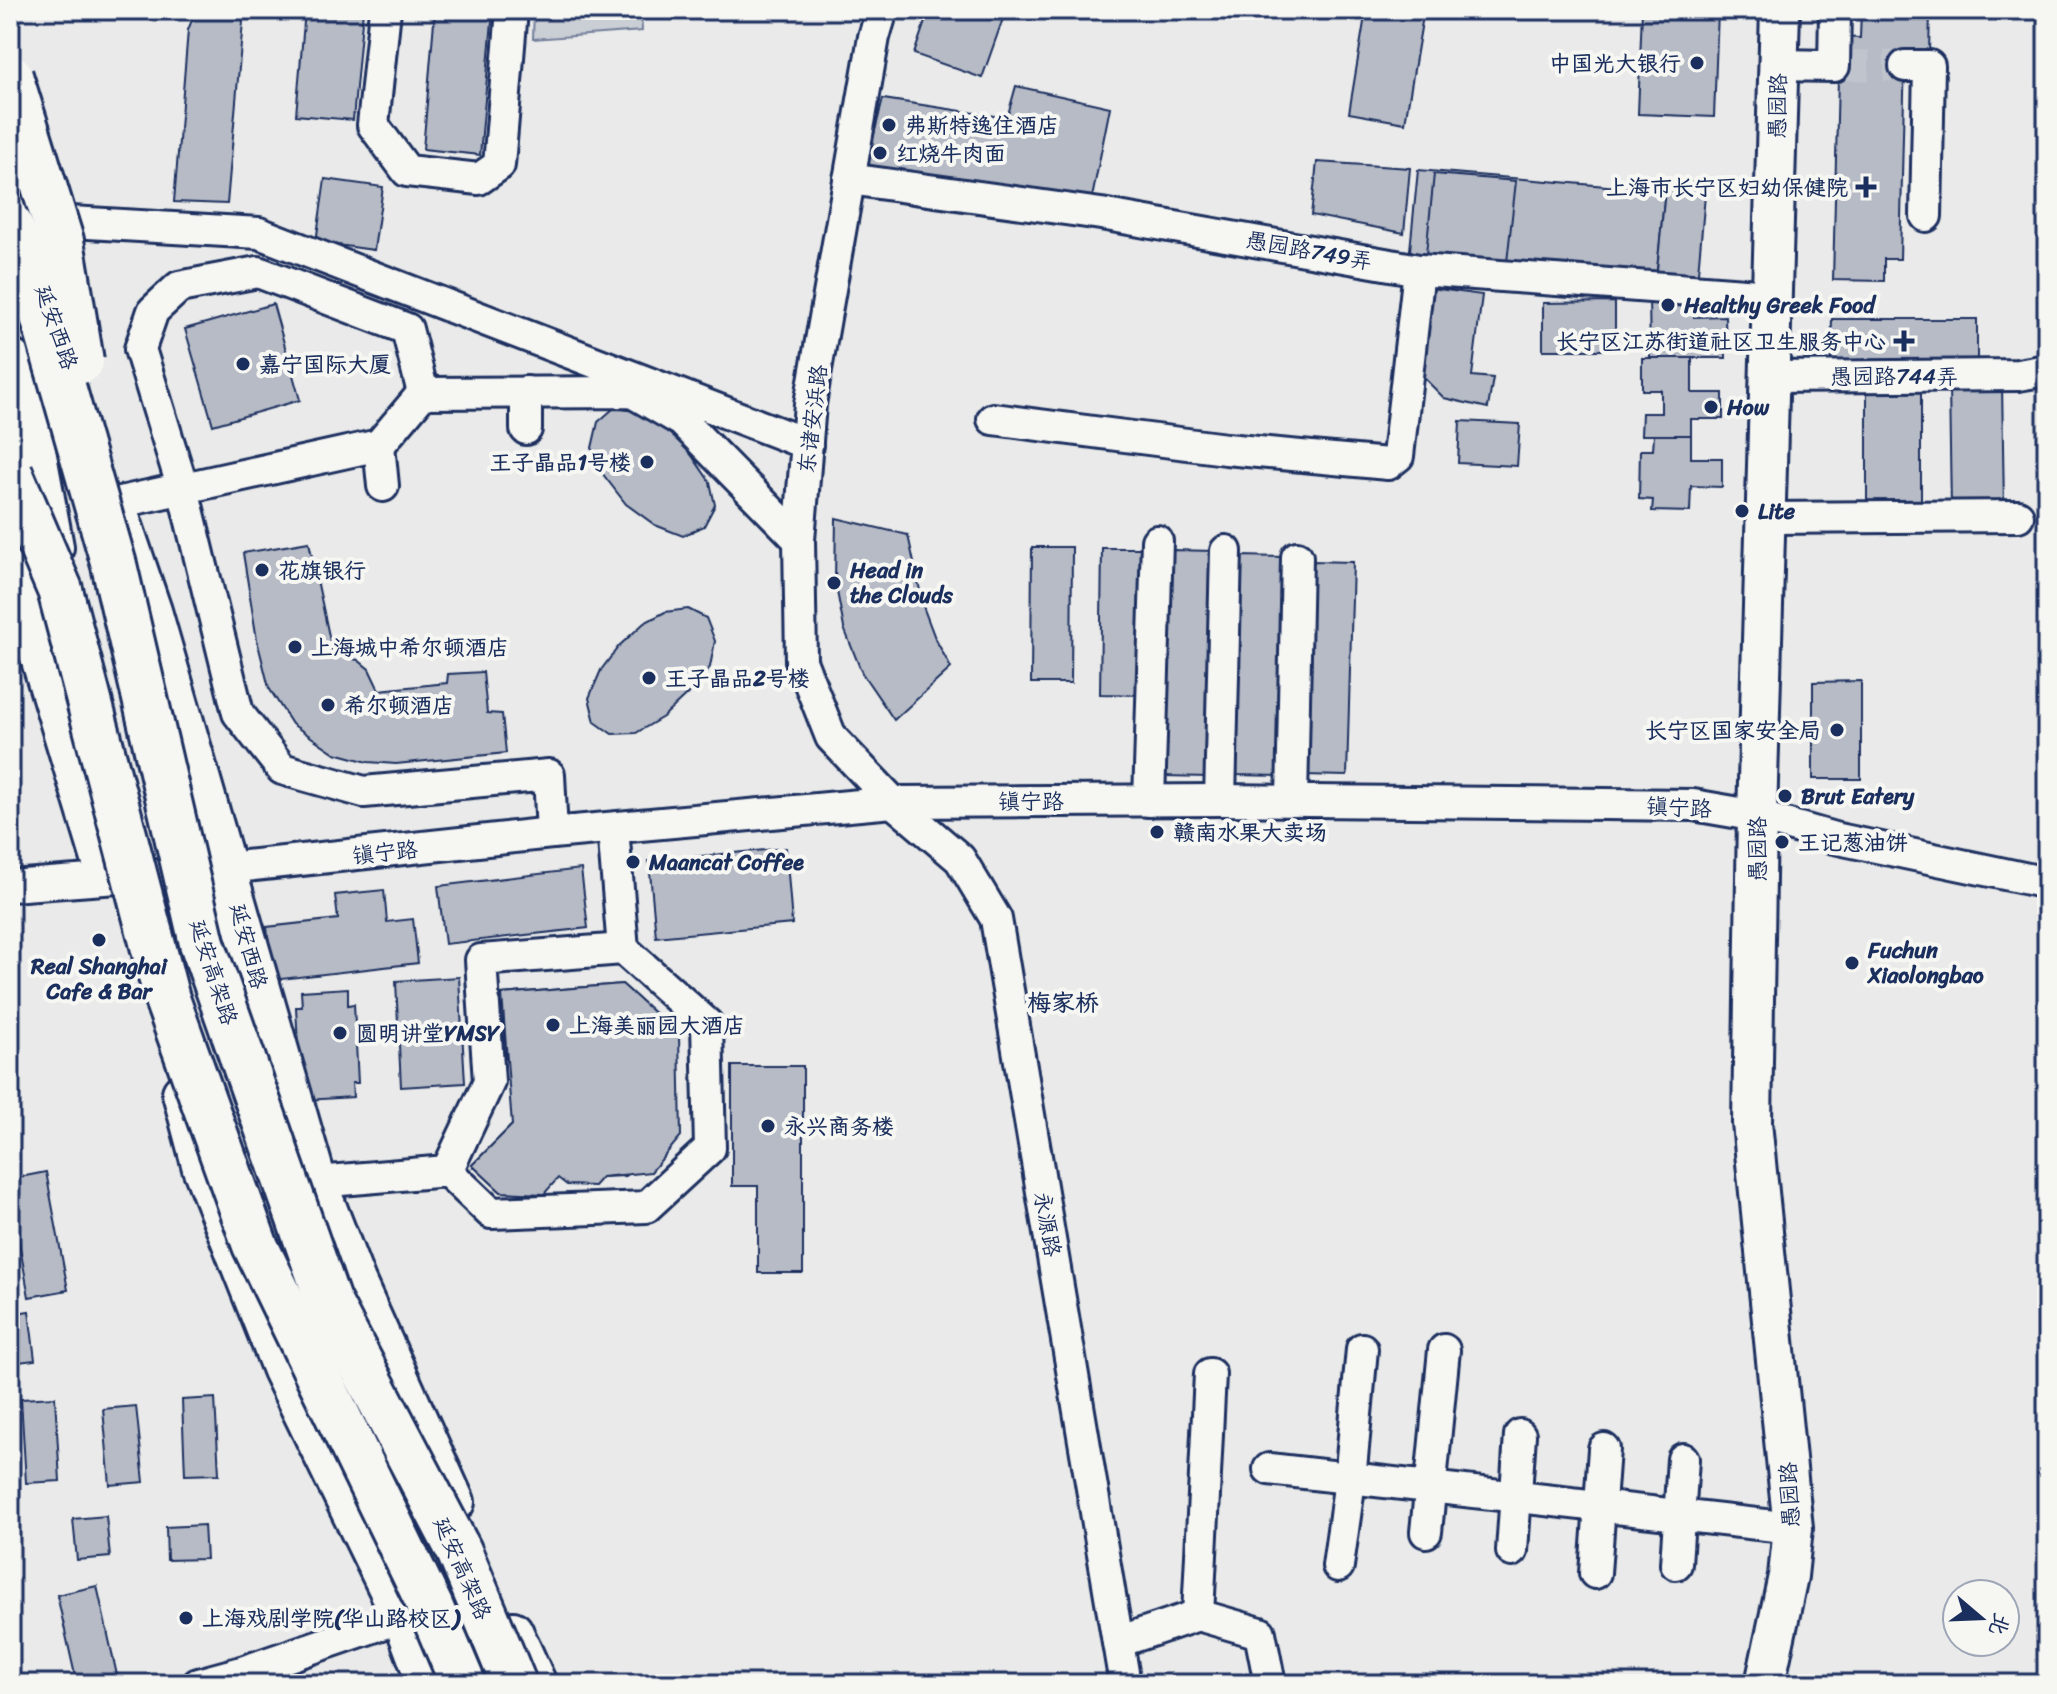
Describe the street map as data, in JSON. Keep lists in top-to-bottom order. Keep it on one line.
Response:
{"streets":{"highway":["延安高架路"],"main road":["愚园路","延安西路"],"street":["愚园路749弄","愚园路744弄","东诸安浜路","镇宁路","永源路"]},"crossings":[["愚园路","愚园路749弄"],["愚园路","愚园路744弄"],["愚园路","镇宁路"],["愚园路749弄","东诸安浜路"],["延安西路","镇宁路"],["延安西路","延安高架路"],["东诸安浜路","镇宁路"],["东诸安浜路","永源路"],["镇宁路","永源路"]],"districts":["梅家桥"],"places":{"other":["中国光大银行","弗斯特逸住酒店","红烧牛肉面","Healthy Greek Food","嘉宁国际大厦","How","王子晶品1号楼","Lite","花旗银行","Head in the Clouds","上海城中希尔顿酒店","王子晶品2号楼","希尔顿酒店","长宁区国家安全局","Brut Eatery","赣南水果大卖场","王记葱油饼","Maancat Coffee","Real Shanghai Cafe & Bar","Fuchun Xiaolongbao","上海美丽园大酒店","圆明讲堂YMSY","永兴商务楼","上海戏剧学院(华山路校区)"],"health":["上海市长宁区妇幼保健院","长宁区江苏街道社区卫生服务中心"]},"north":"right"}
